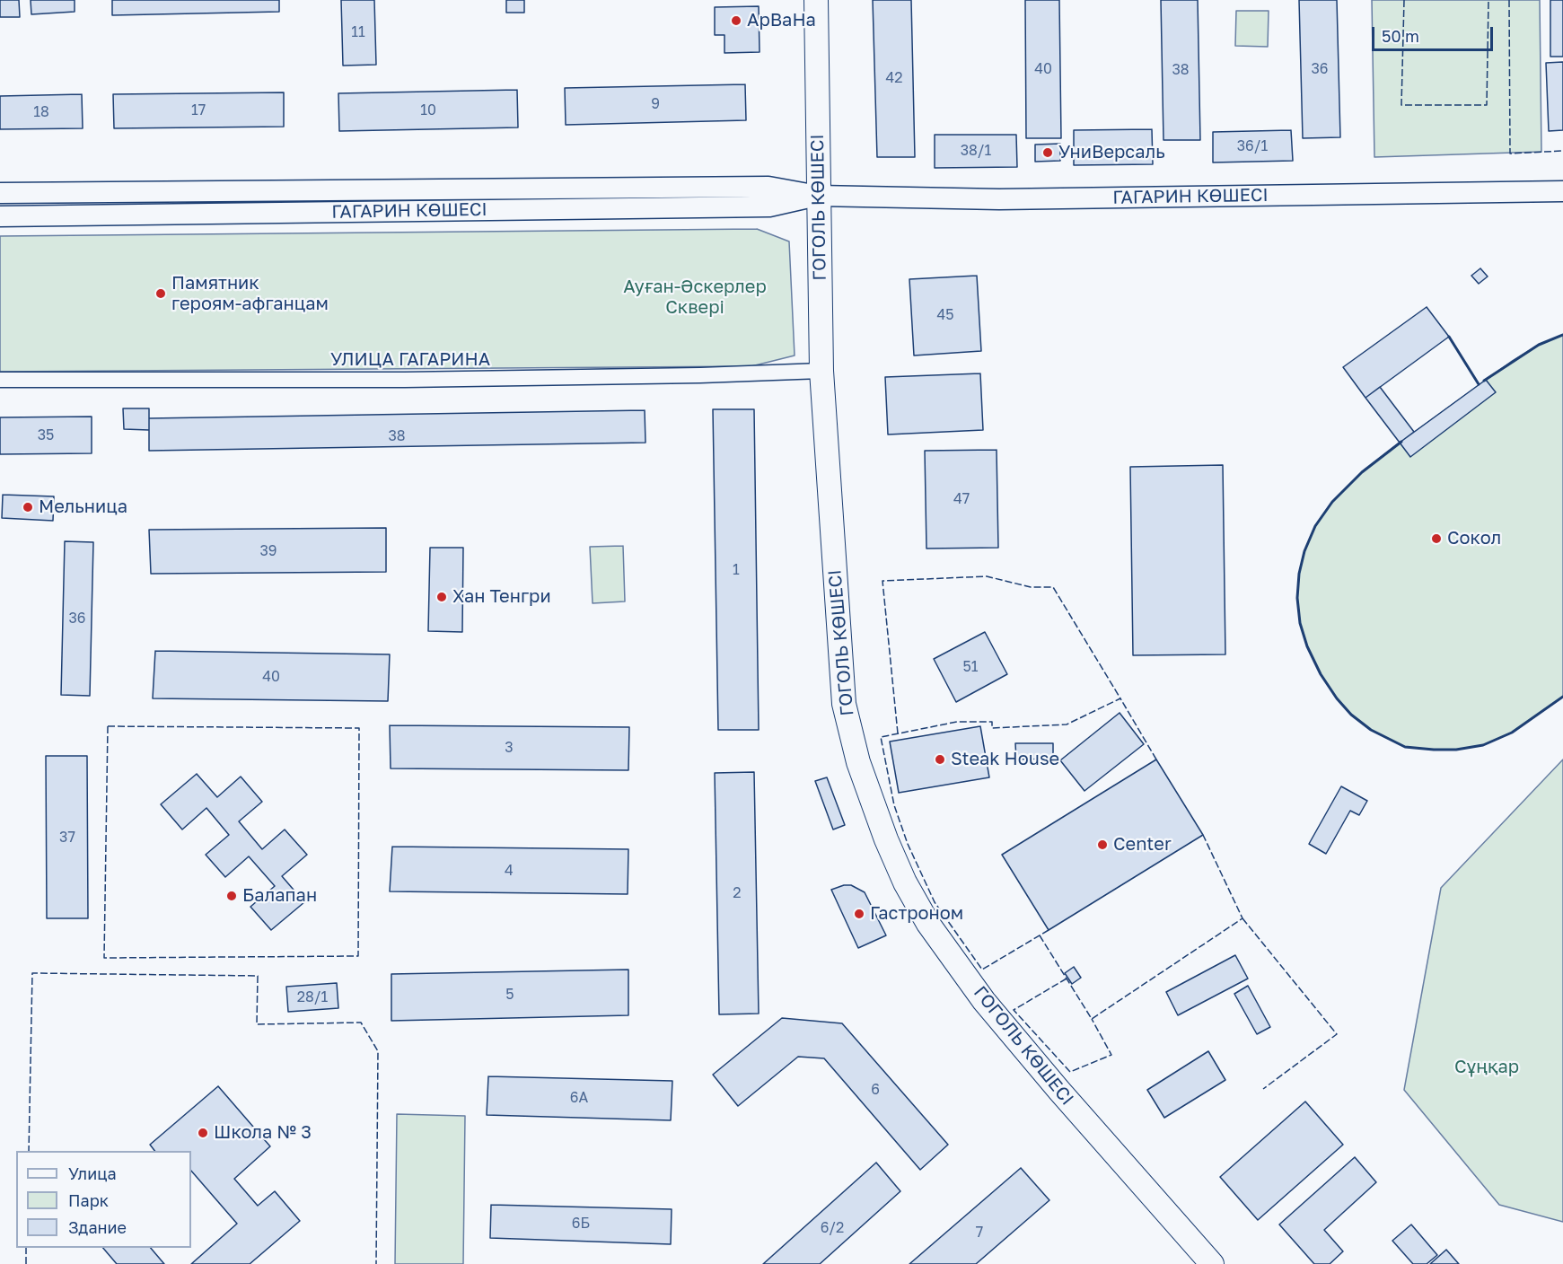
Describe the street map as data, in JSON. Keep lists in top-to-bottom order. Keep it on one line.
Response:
{"streets":{"main road":["ГОГОЛЬ КӨШЕСІ"],"street":["ГАГАРИН КӨШЕСІ","УЛИЦА ГАГАРИНА"]},"crossings":[["ГАГАРИН КӨШЕСІ","ГОГОЛЬ КӨШЕСІ"],["ГОГОЛЬ КӨШЕСІ","УЛИЦА ГАГАРИНА"]],"parks":["Ауған-Әскерлер Сквері","Сұңқар"],"places":["АрВаНа","УниВерсаль","Памятник героям-афганцам","Мельница","Сокол","Хан Тенгри","Steak House","Center","Балапан","Гастроном","Школа № 3"],"house_numbers":["11","40","36","38","42","9","17","10","18","36/1","38/1","45","35","38","47","39","1","36","51","40","3","37","4","2","5","28/1","6","6А","6Б","6/2","7"],"legend":["Улица","Парк","Здание"],"scale_bar":"50 m"}
